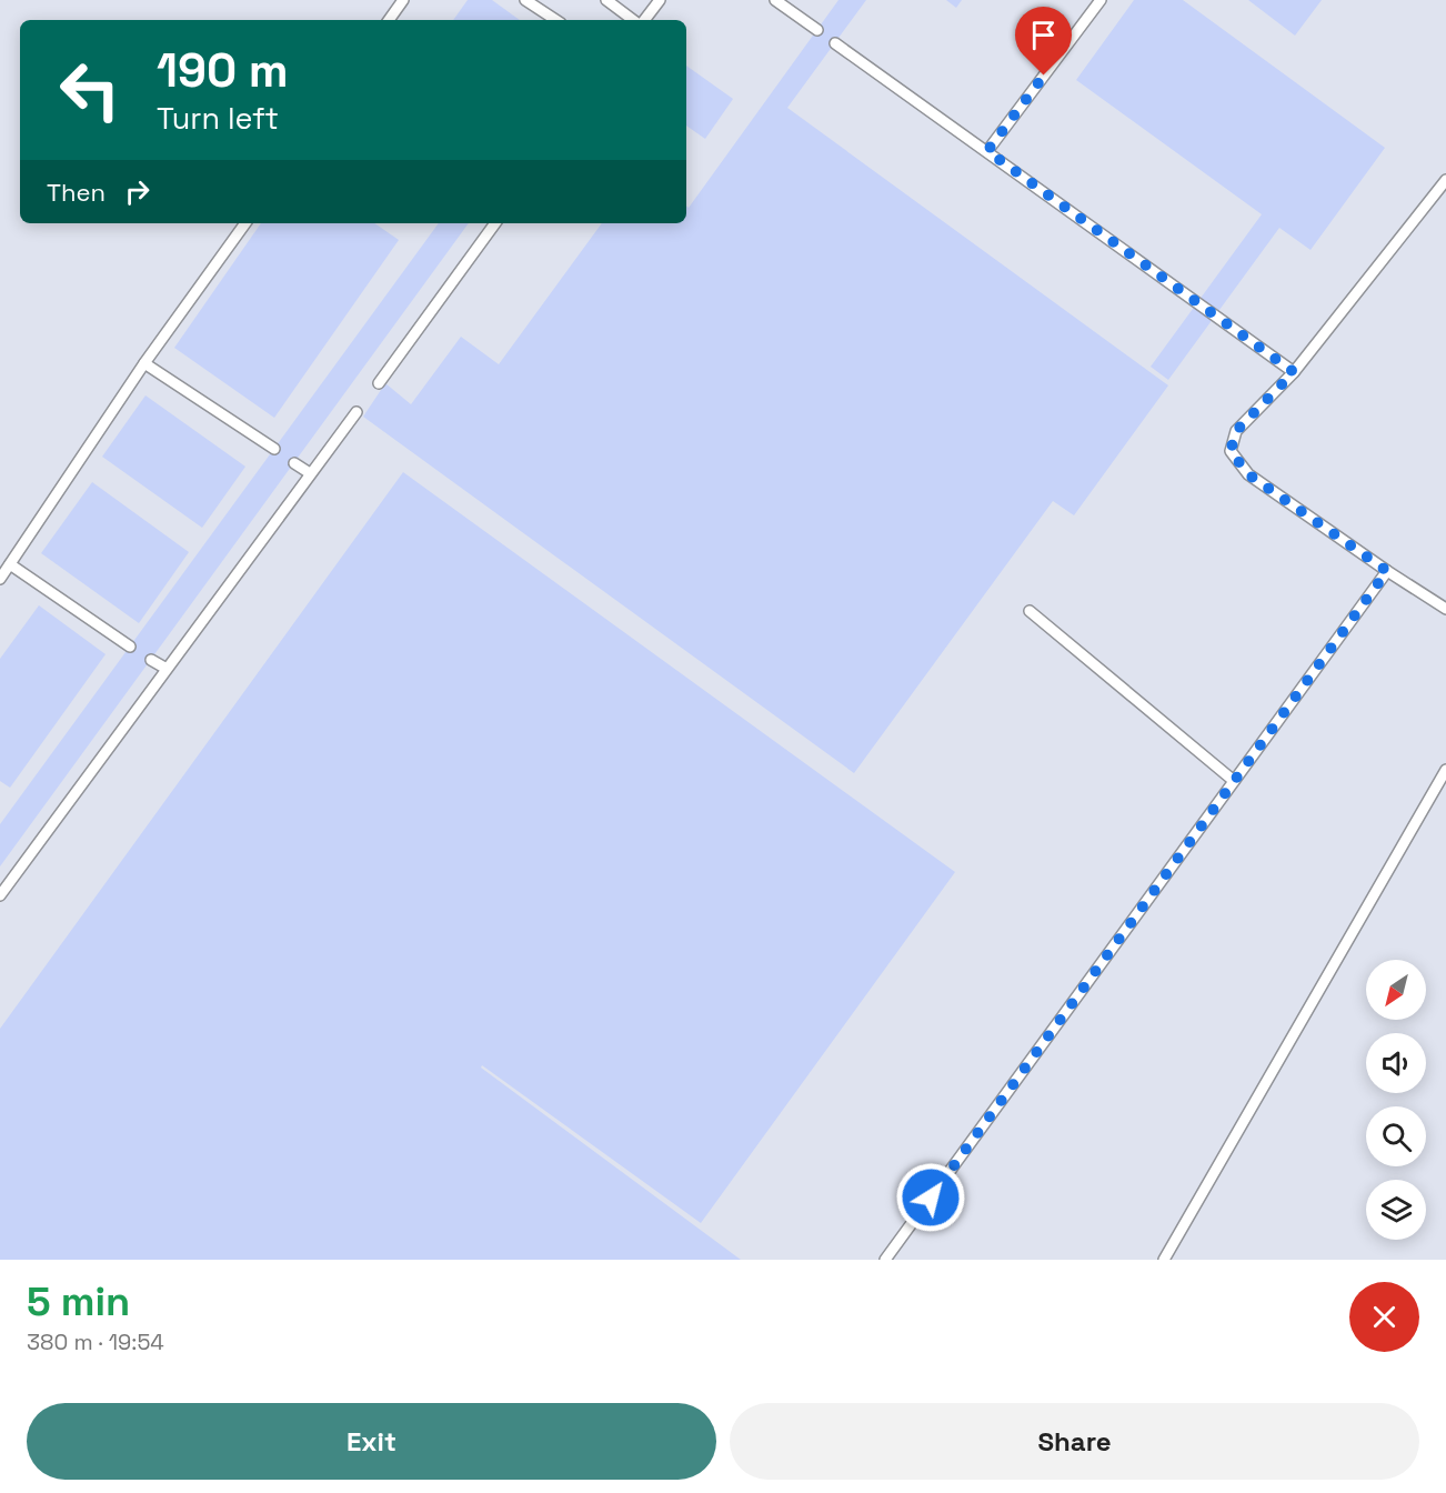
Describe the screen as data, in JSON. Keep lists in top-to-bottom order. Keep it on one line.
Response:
{"north":"bottom left","page":{"turn":["190 m","Turn left"],"then":"Then","heading":["5 min","380 m · 19:54"],"buttons":["Exit","Share"]}}
